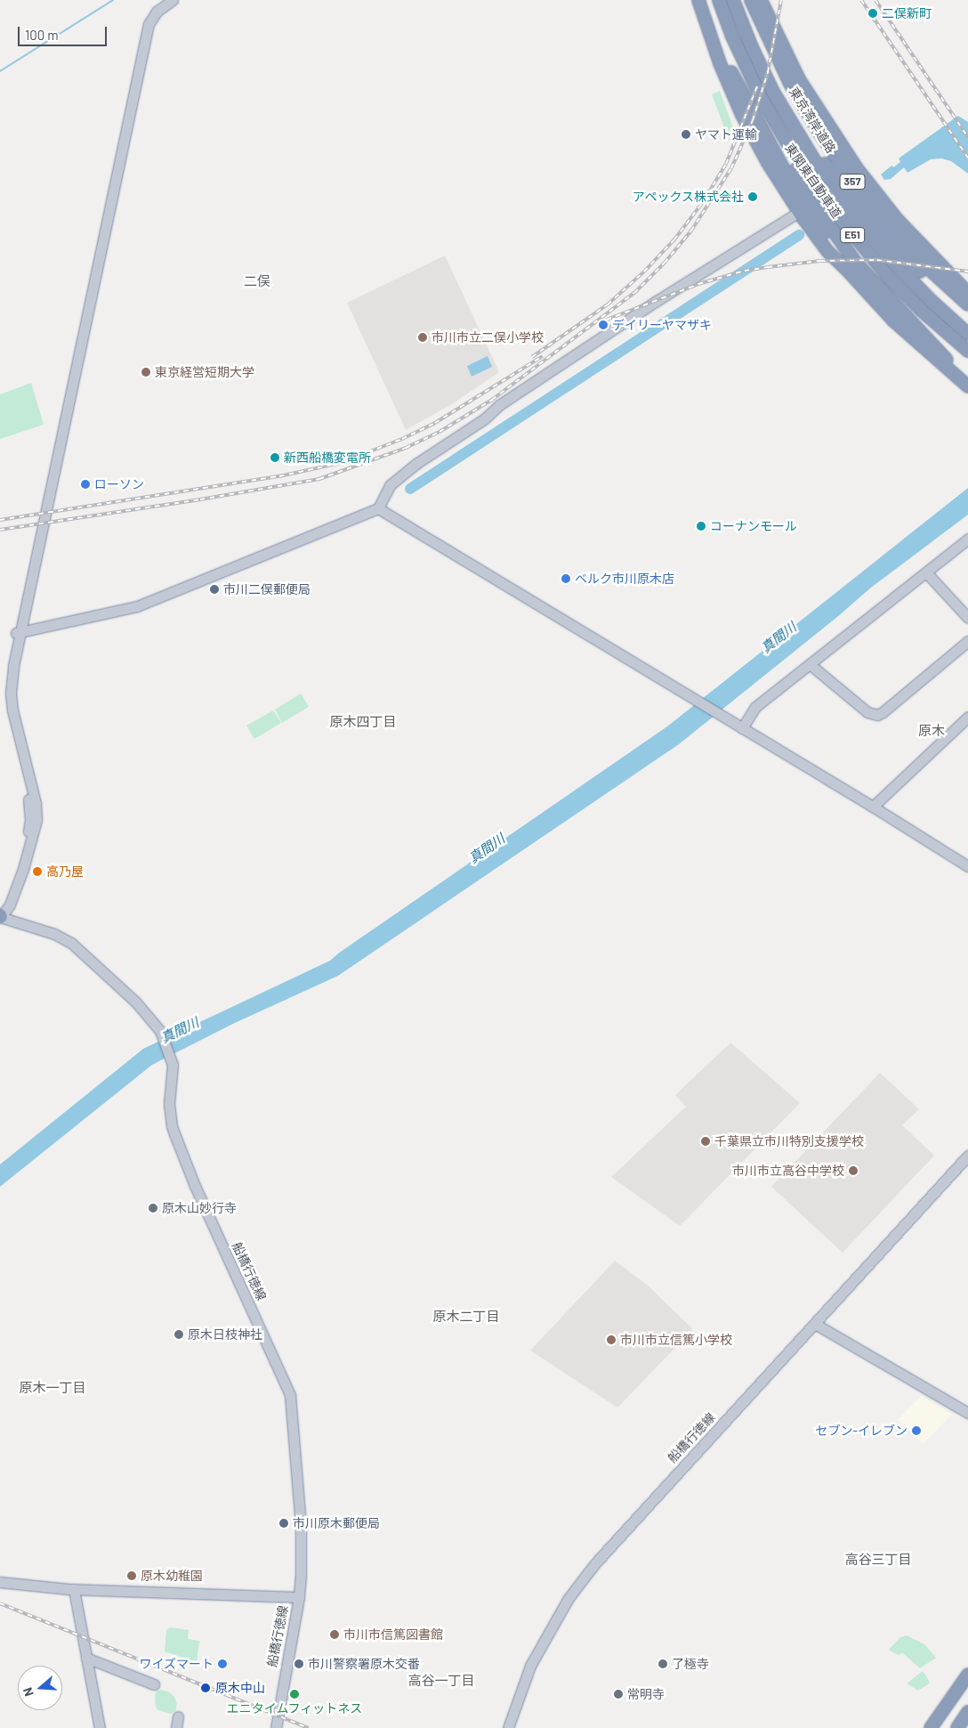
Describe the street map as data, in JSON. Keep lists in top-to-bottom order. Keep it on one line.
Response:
{"streets":{"highway":["東京湾岸道路","東関東自動車道","357","E51"],"street":["船橋行徳線"]},"districts":["二俣","原木四丁目","原木","原木二丁目","原木一丁目","高谷三丁目","高谷一丁目"],"water":["真間川"],"places":["二俣新町","ヤマト運輸","アペックス株式会社","デイリーヤマザキ","市川市立二俣小学校","東京経営短期大学","新西船橋変電所","ローソン","コーナンモール","ベルク市川原木店","市川二俣郵便局","高乃屋","千葉県立市川特別支援学校","市川市立高谷中学校","原木山妙行寺","原木日枝神社","市川市立信篤小学校","セブン-イレブン","市川原木郵便局","原木幼稚園","市川市信篤図書館","ワイズマート","市川警察署原木交番","了極寺","原木中山","エニタイムフィットネス","常明寺"],"scale_bar":"100 m","north":"left"}
